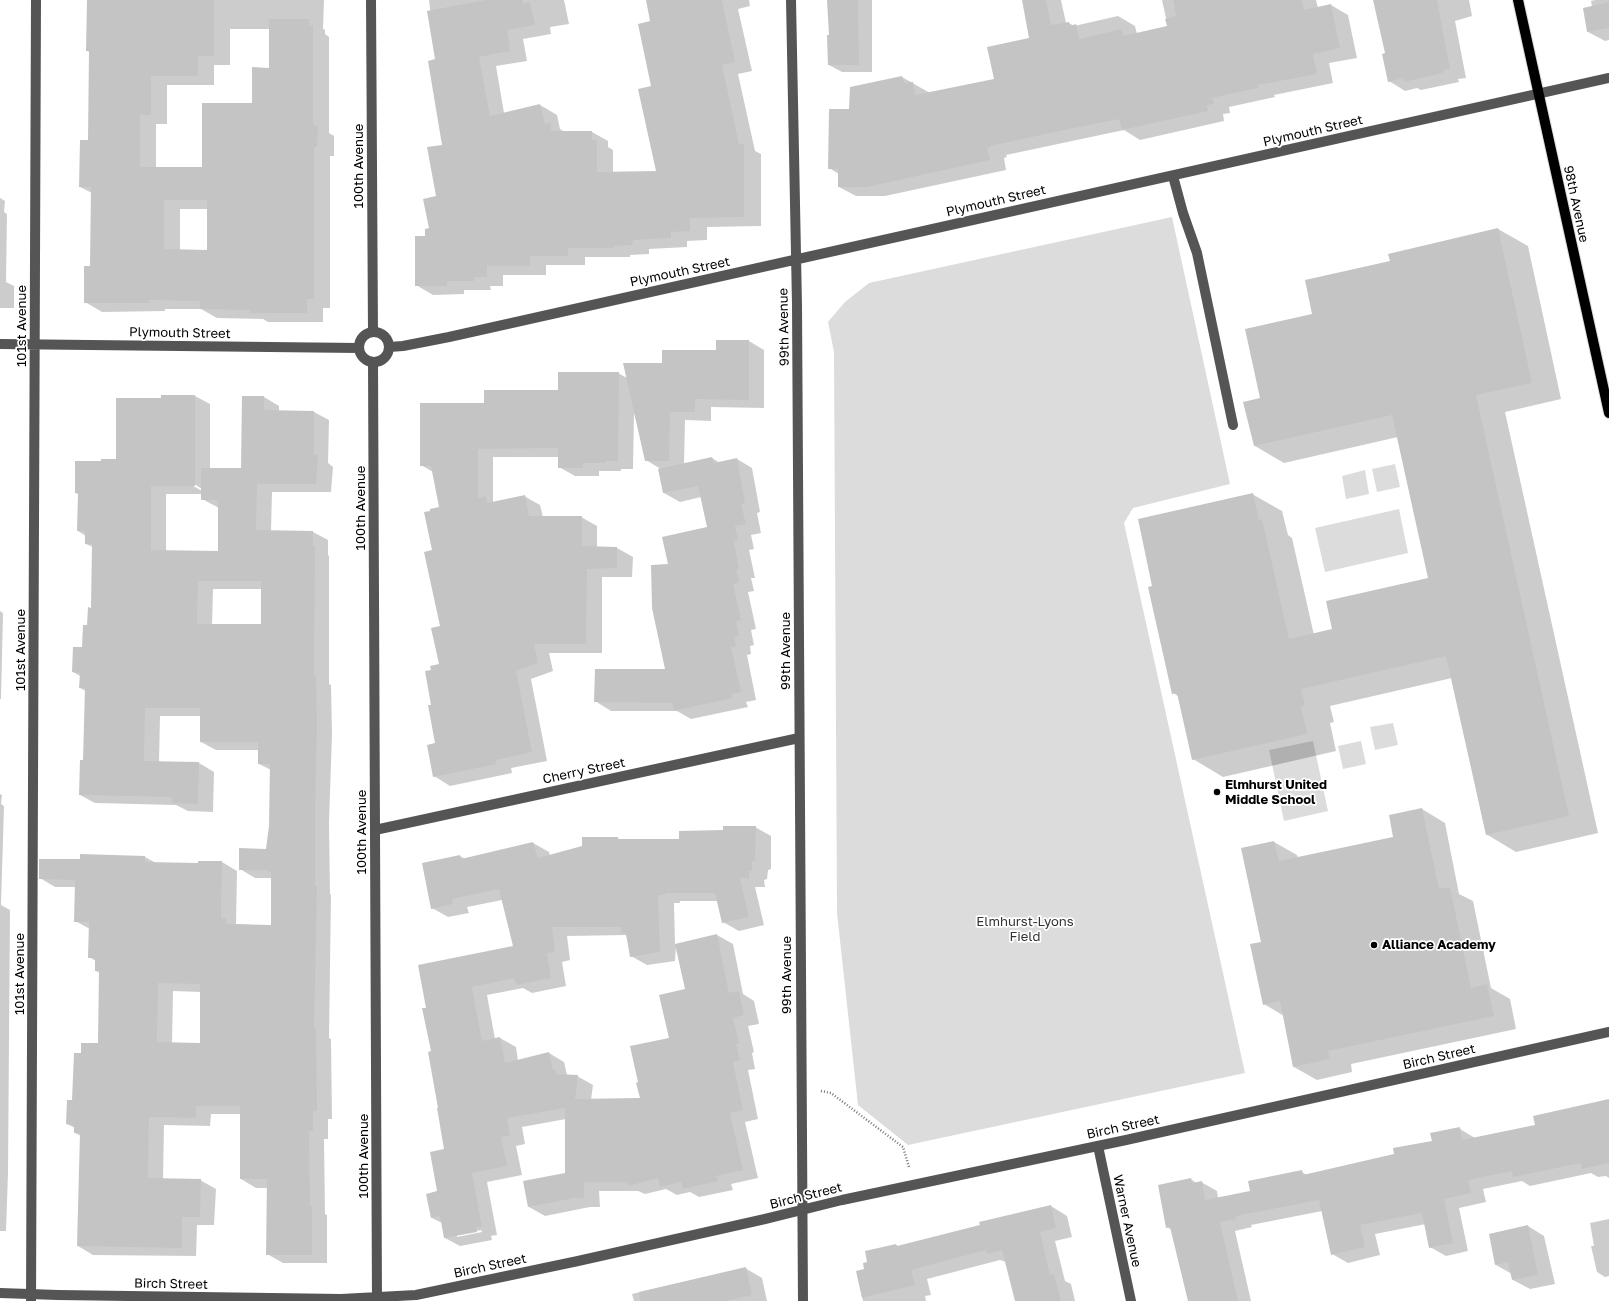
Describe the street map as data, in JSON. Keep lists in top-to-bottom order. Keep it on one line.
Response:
{"streets":{"main road":["98th Avenue"],"street":["Plymouth Street","100th Avenue","101st Avenue","99th Avenue","Cherry Street","Birch Street","Warner Avenue"]},"crossings":[["Plymouth Street","100th Avenue"],["Plymouth Street","98th Avenue"],["Plymouth Street","101st Avenue"],["Plymouth Street","99th Avenue"],["100th Avenue","Cherry Street"],["100th Avenue","Birch Street"],["101st Avenue","Birch Street"],["99th Avenue","Cherry Street"],["99th Avenue","Birch Street"],["Birch Street","Warner Avenue"]],"parks":["Elmhurst-Lyons Field"],"places":["Elmhurst United Middle School","Alliance Academy"]}
